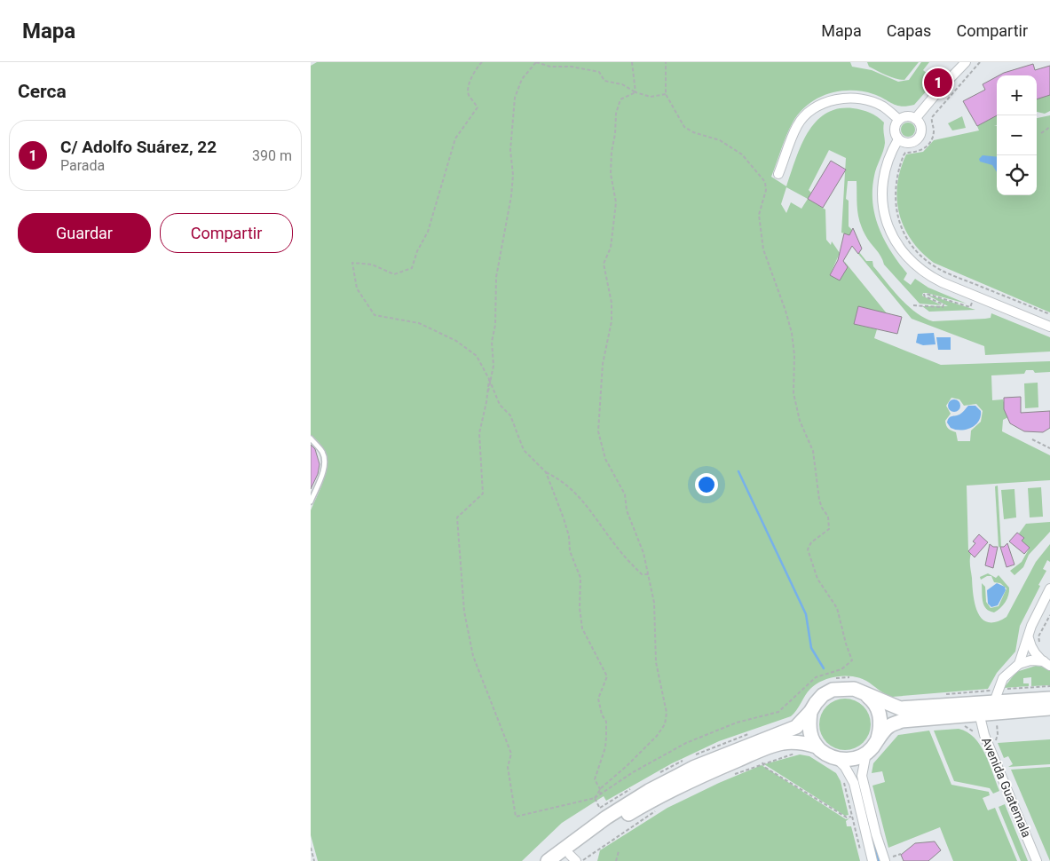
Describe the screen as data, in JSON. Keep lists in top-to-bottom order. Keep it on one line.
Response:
{"streets":{"street":["Avenida Guatemala"]},"page":{"header":"Mapa","nav":["Mapa","Capas","Compartir"],"heading":"Cerca","pins":"1","map_buttons":["+","−"],"list":[{"mark":"1","name":"C/ Adolfo Suárez, 22","note":"Parada","value":"390 m"}],"buttons":["Guardar","Compartir"]}}
